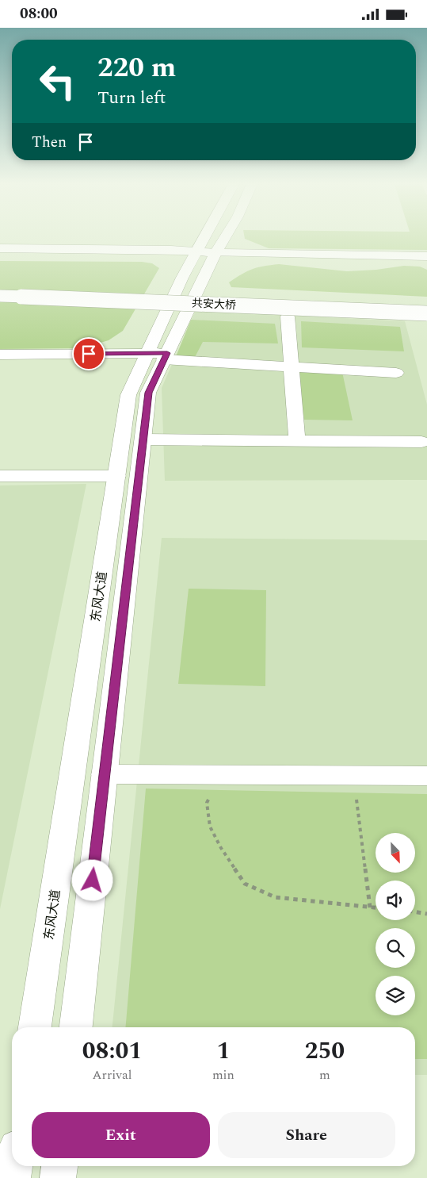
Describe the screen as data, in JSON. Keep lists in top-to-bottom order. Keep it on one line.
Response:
{"streets":{"main road":["共安大桥","东风大道"]},"north":"bottom right","page":{"status":"08:00","turn":["220 m","Turn left"],"then":"Then","eta":["08:01","Arrival","1","min","250","m"],"buttons":["Exit","Share"]}}
